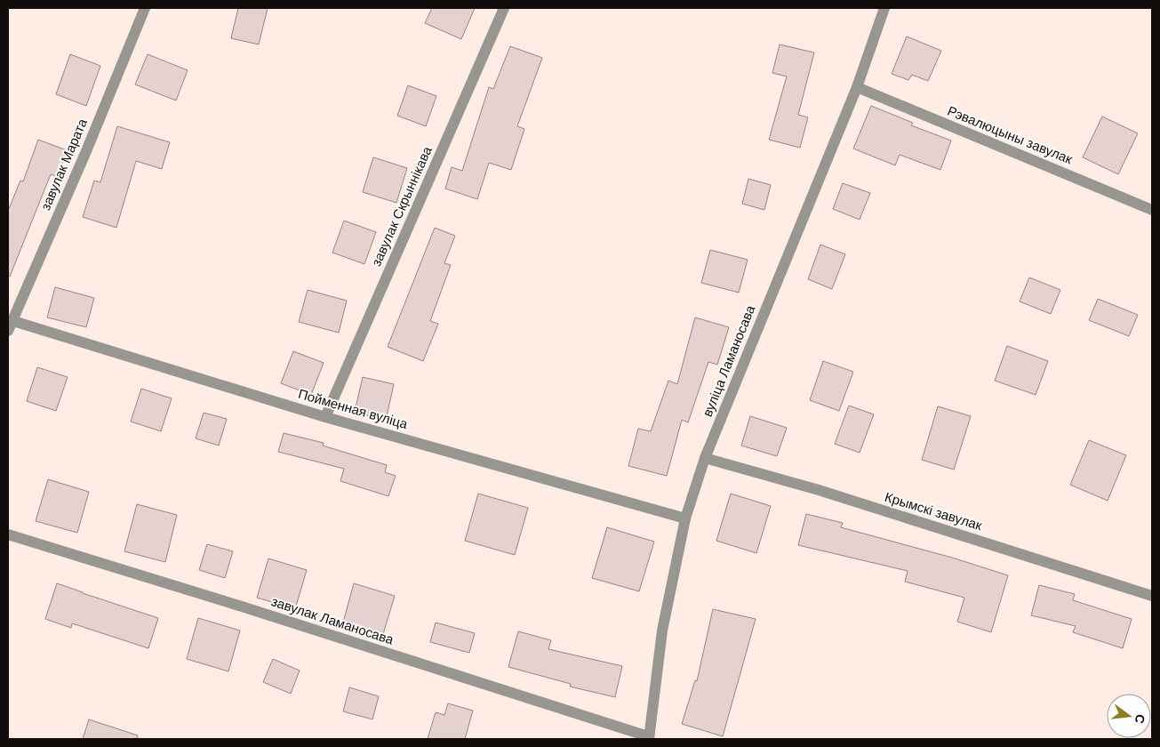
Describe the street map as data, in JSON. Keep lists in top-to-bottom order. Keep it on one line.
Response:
{"streets":{"street":["Рэвалюцыны завулак","завулак Марата","завулак Скрыннікава","вуліца Ламаносава","Пойменная вуліца","Крымскі завулак","завулак Ламаносава"]},"crossings":[["Рэвалюцыны завулак","вуліца Ламаносава"],["завулак Марата","Пойменная вуліца"],["завулак Скрыннікава","Пойменная вуліца"],["вуліца Ламаносава","Пойменная вуліца"],["вуліца Ламаносава","Крымскі завулак"],["вуліца Ламаносава","завулак Ламаносава"]],"north":"right"}
